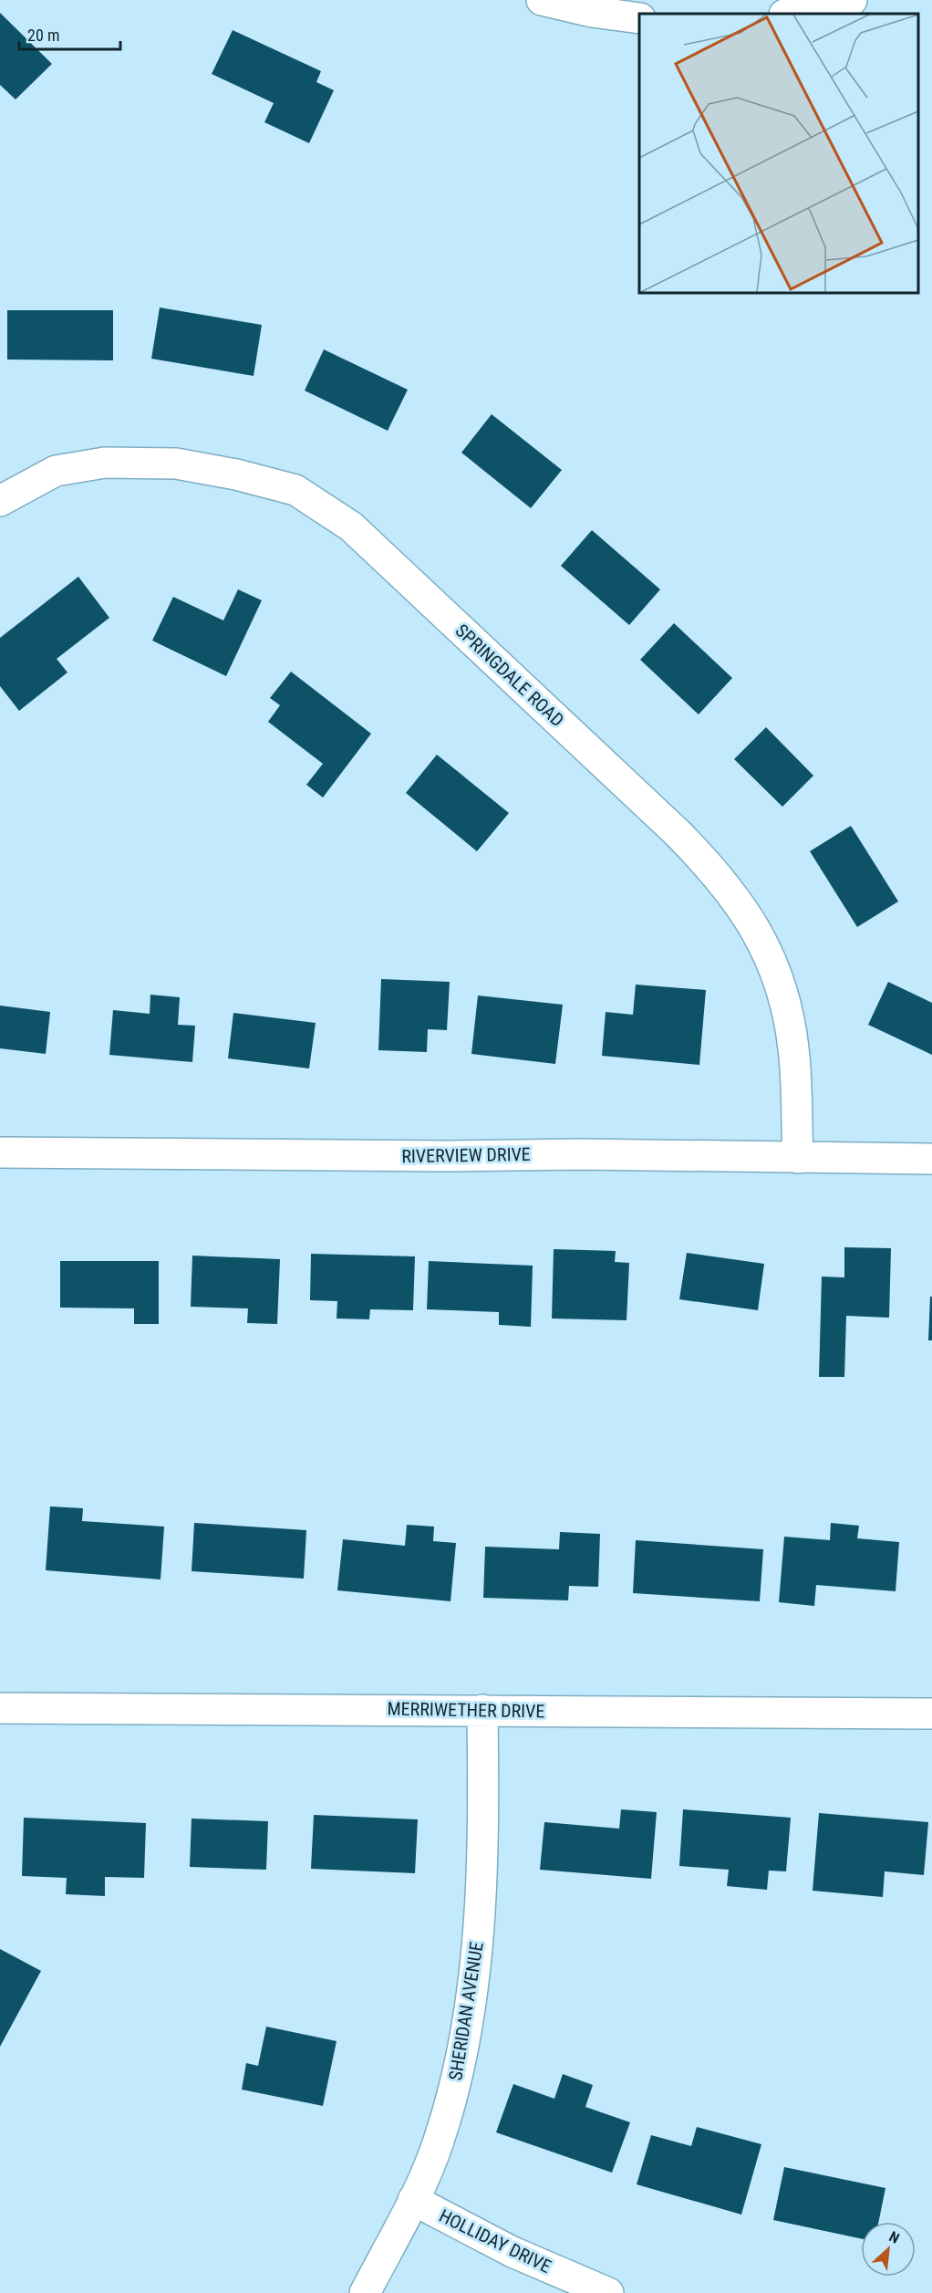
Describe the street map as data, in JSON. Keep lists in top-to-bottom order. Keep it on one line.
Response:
{"streets":{"street":["SPRINGDALE ROAD","RIVERVIEW DRIVE","MERRIWETHER DRIVE","SHERIDAN AVENUE","HOLLIDAY DRIVE"]},"crossings":[["SPRINGDALE ROAD","RIVERVIEW DRIVE"],["MERRIWETHER DRIVE","SHERIDAN AVENUE"],["SHERIDAN AVENUE","HOLLIDAY DRIVE"]],"scale_bar":"20 m","north":"top right"}
